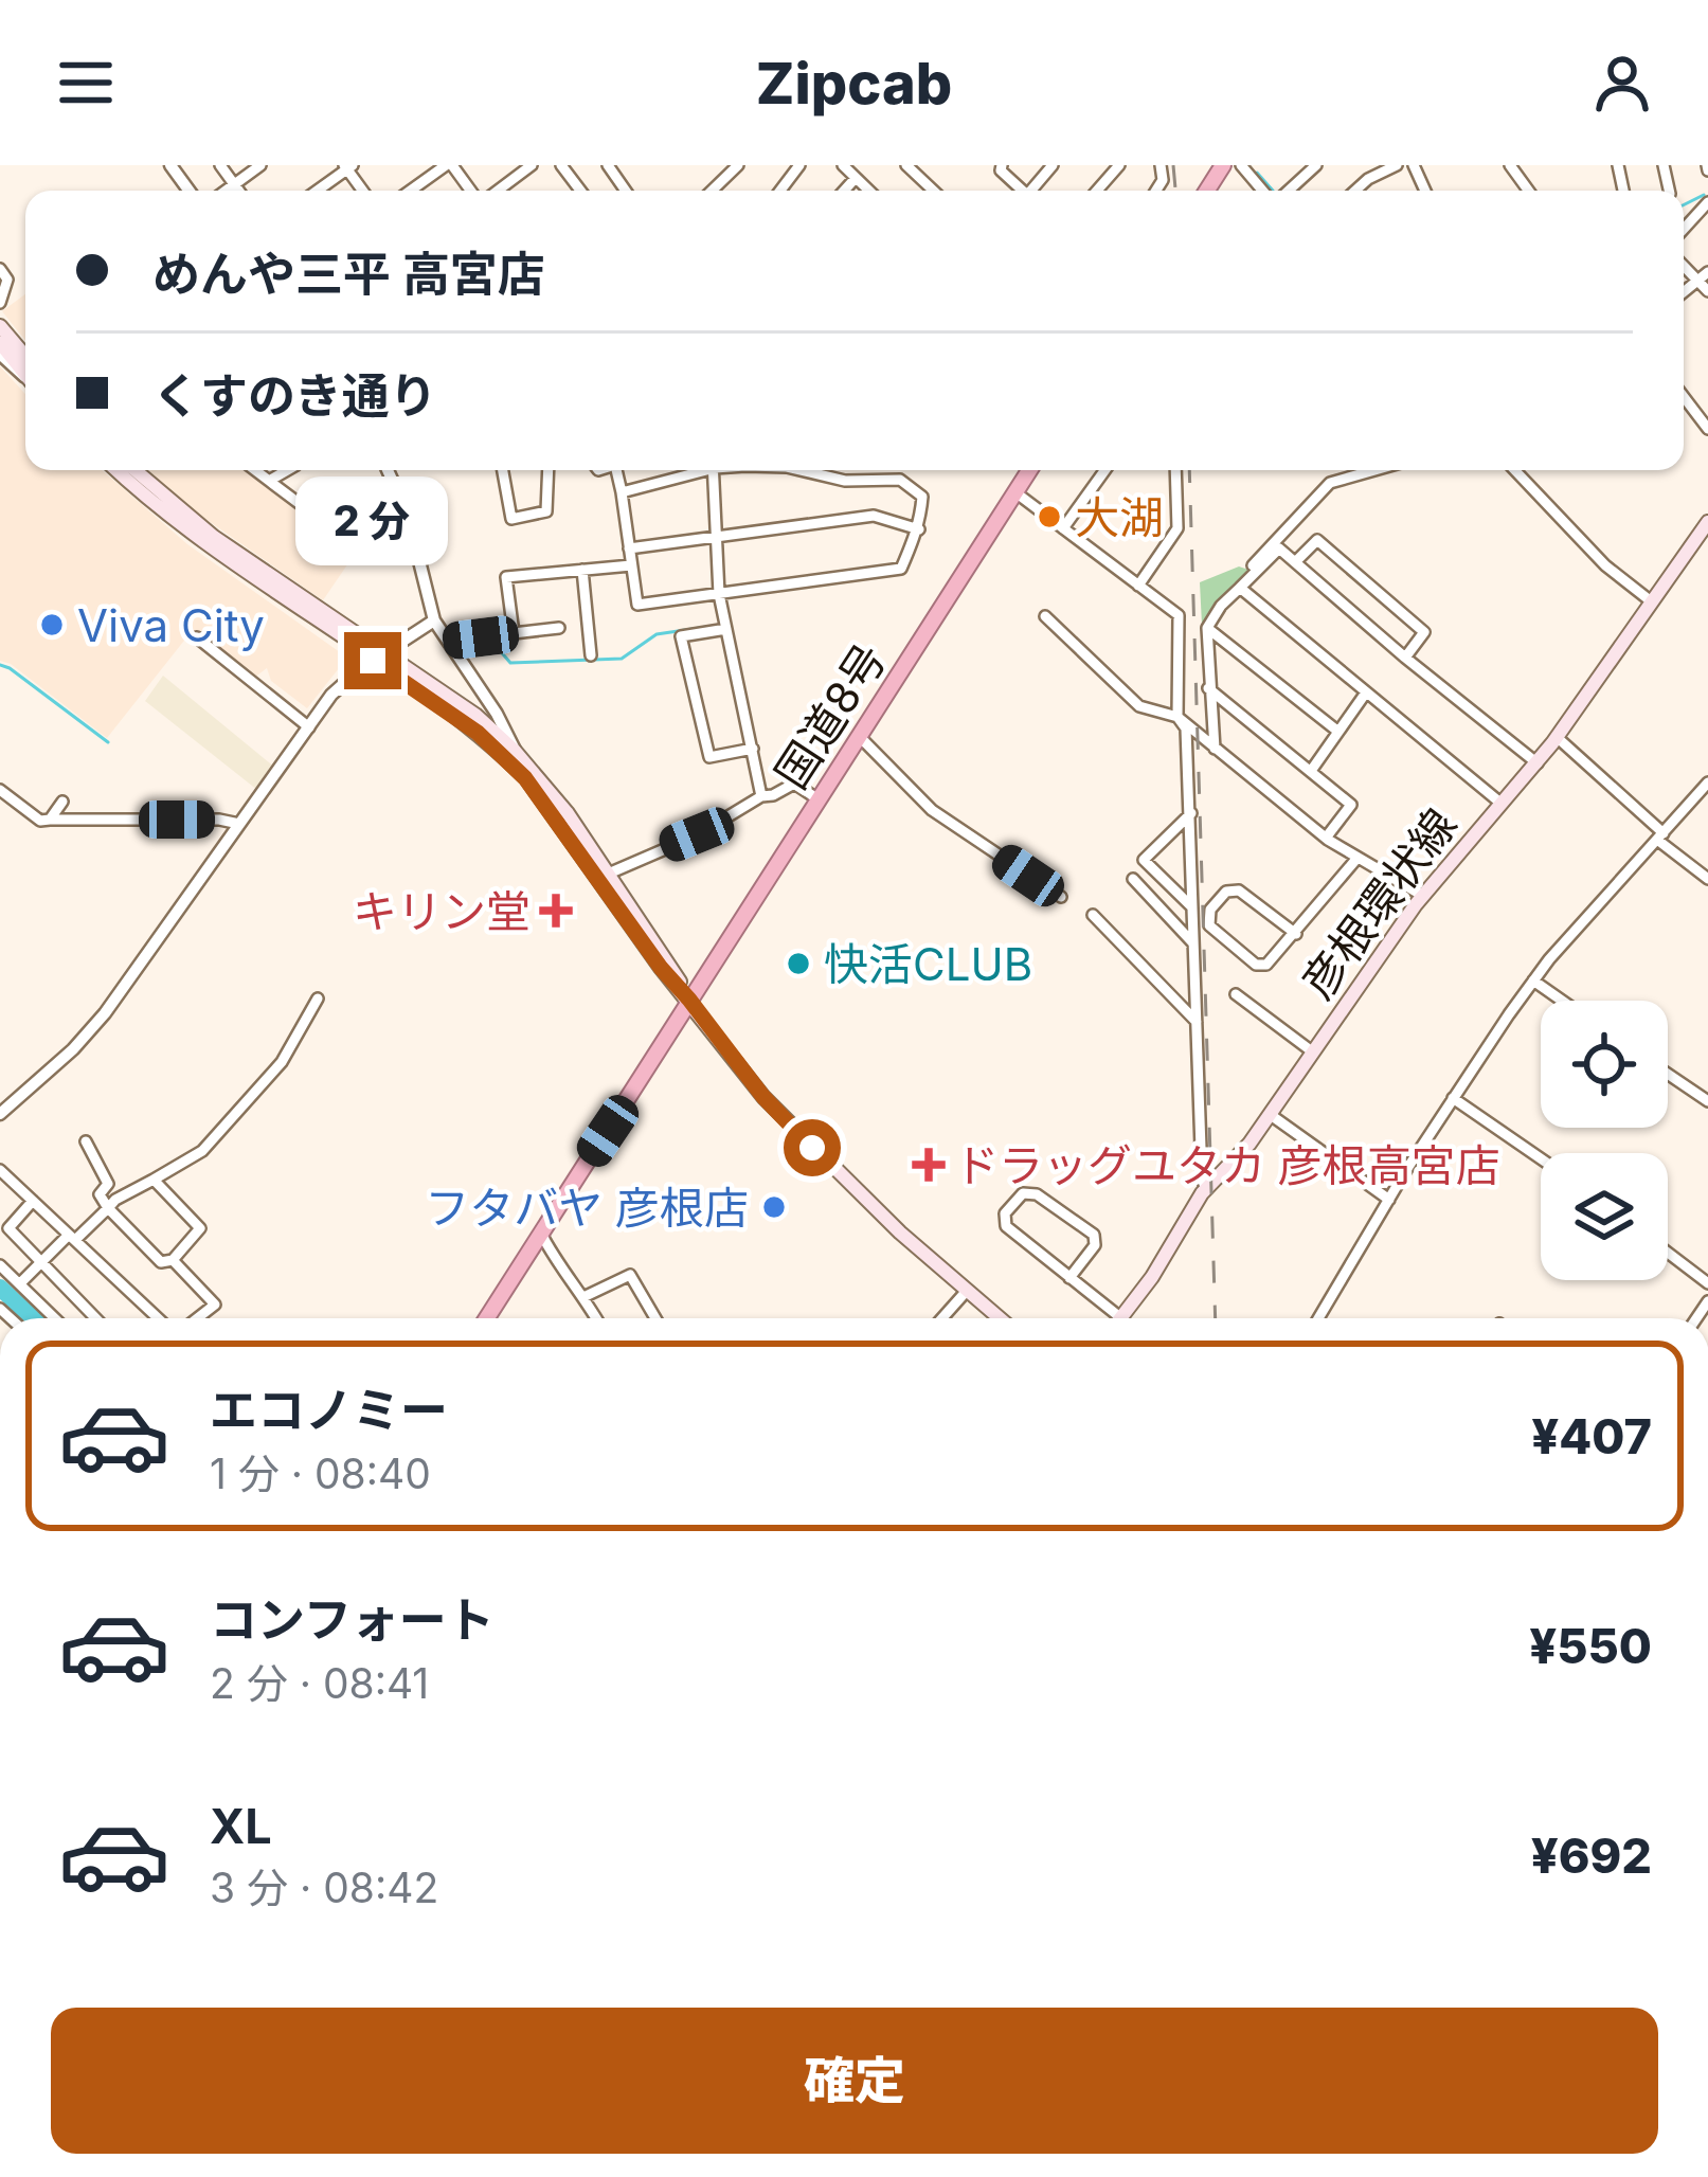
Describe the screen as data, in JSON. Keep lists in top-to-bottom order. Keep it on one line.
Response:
{"streets":{"highway":["国道8号"],"main road":["彦根環状線"]},"places":{"other":["大湖","Viva City","快活CLUB","フタバヤ 彦根店"],"health":["キリン堂","ドラッグユタカ 彦根高宮店"]},"page":{"header":"Zipcab","banner":["めんや三平 高宮店","くすのき通り"],"bubble":"2 分","list":[{"name":"エコノミー","note":"1 分 · 08:40","value":"¥407"},{"name":"コンフォート","note":"2 分 · 08:41","value":"¥550"},{"name":"XL","note":"3 分 · 08:42","value":"¥692"}],"buttons":"確定"}}
